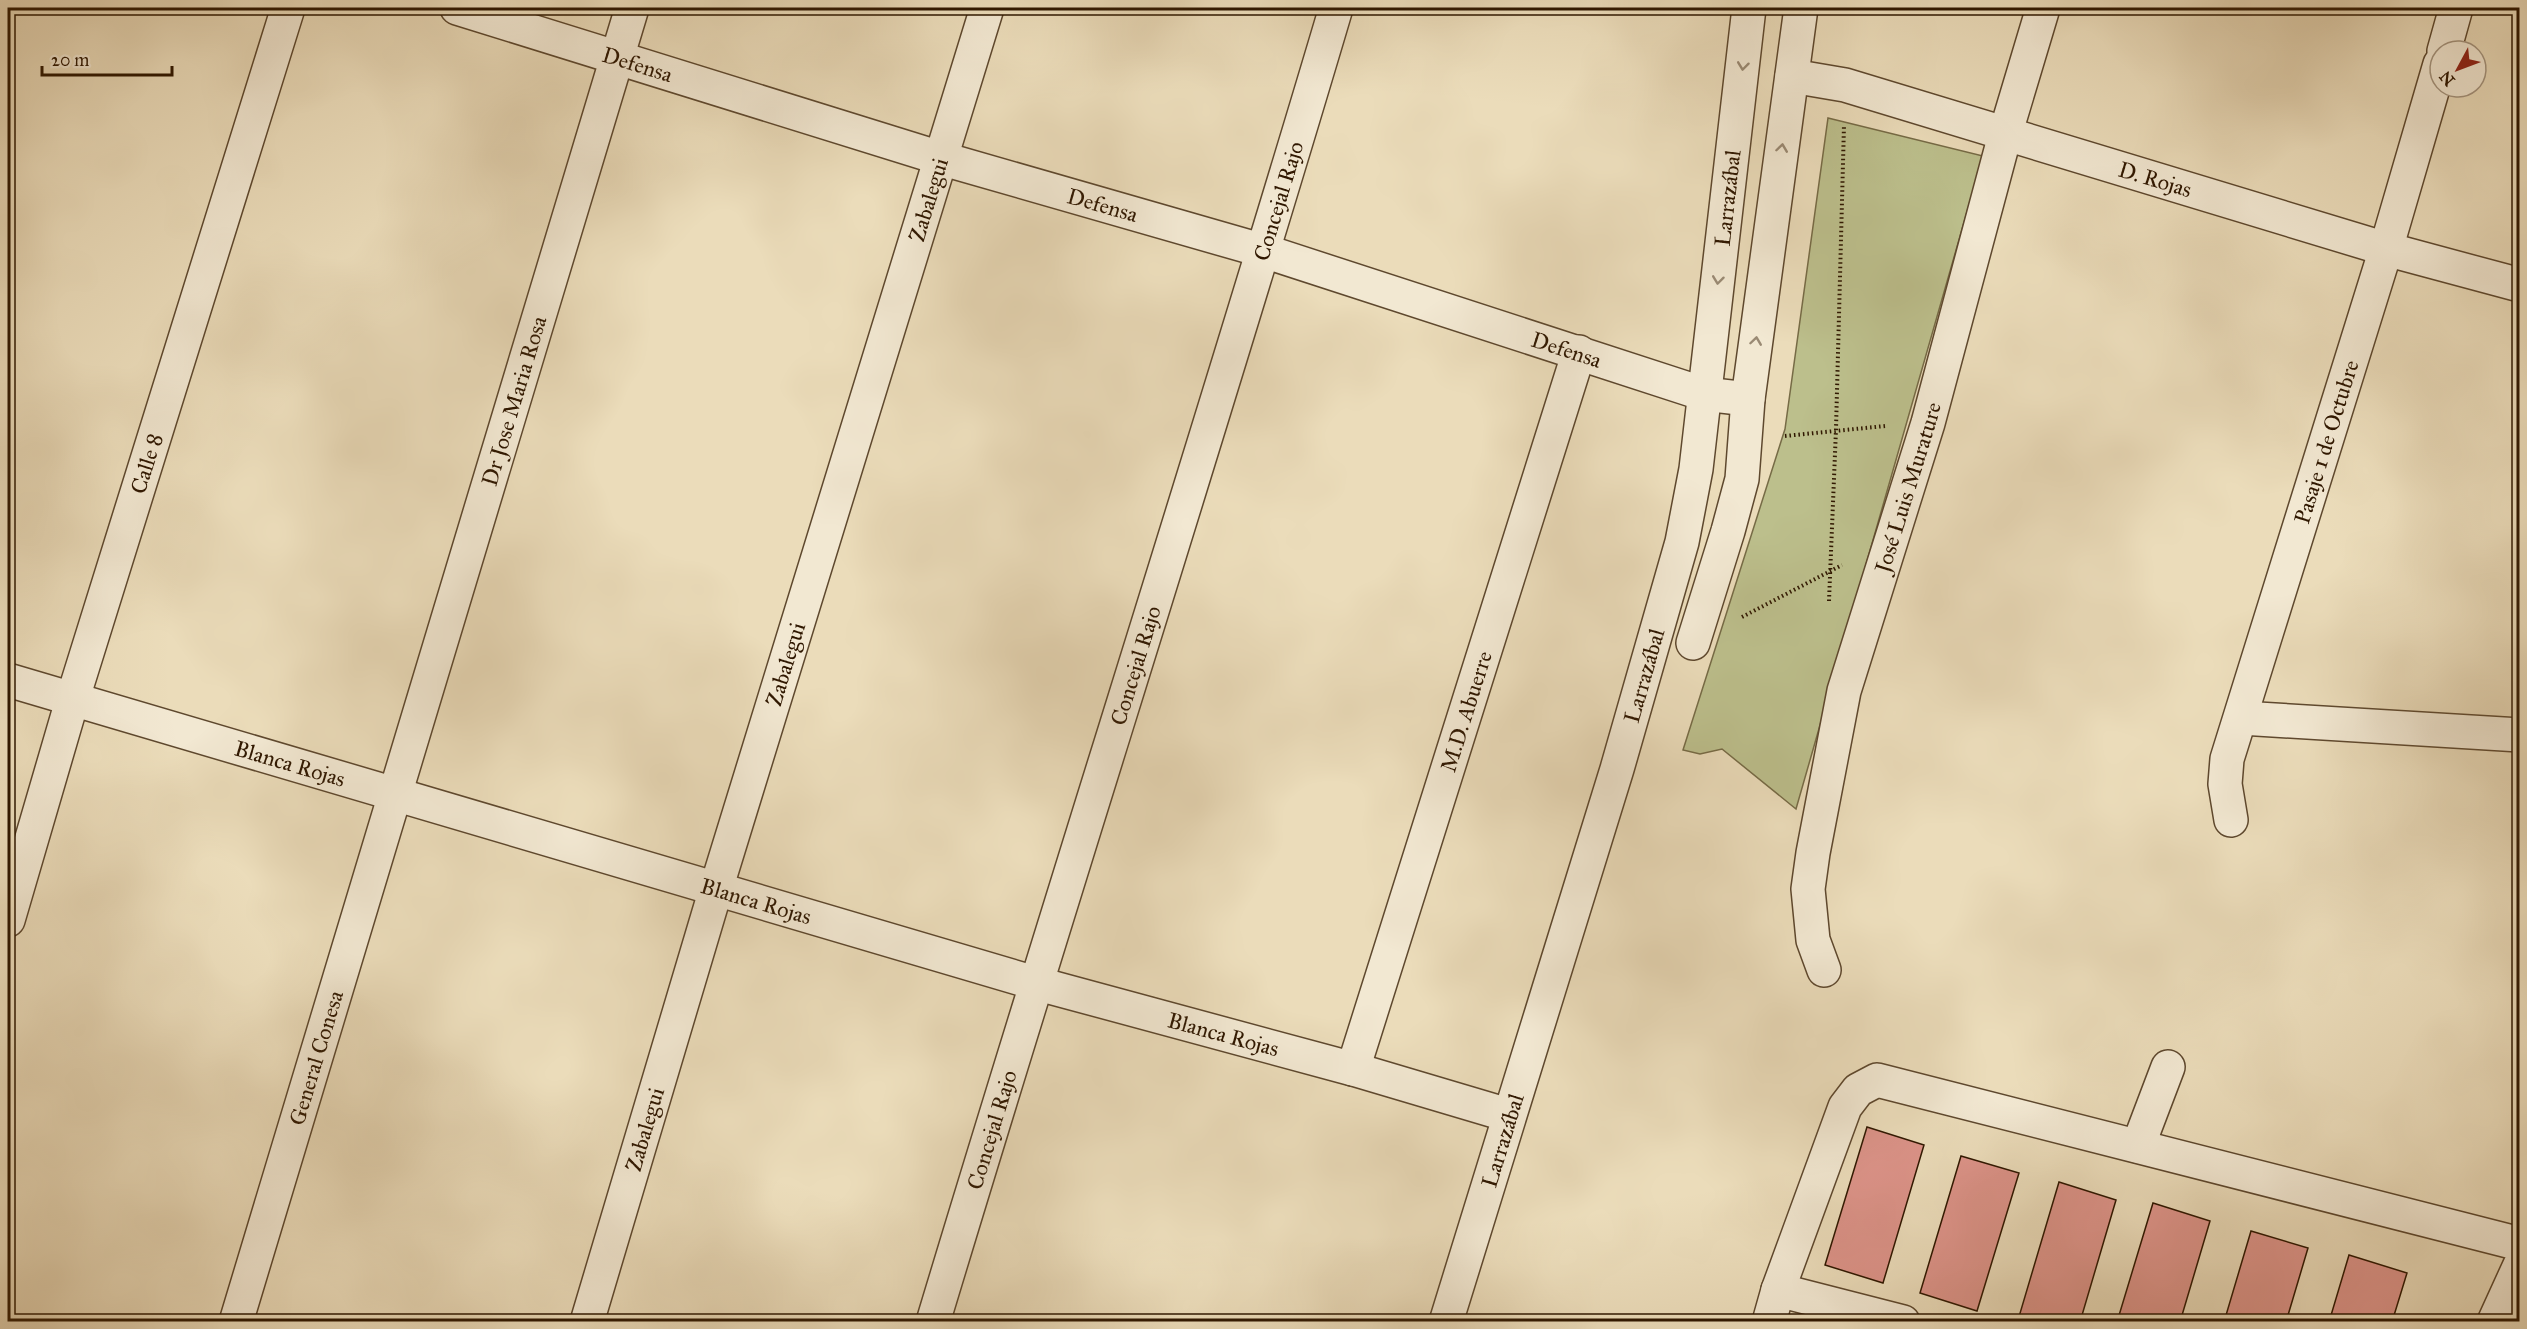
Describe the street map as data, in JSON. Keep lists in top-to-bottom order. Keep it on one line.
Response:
{"streets":{"street":["Defensa","D. Rojas","Larrazábal","Zabalegui","Concejal Rajo","Dr Jose Maria Rosa","Pasaje 1 de Octubre","Calle 8","José Luis Murature","M.D. Abuerre","Blanca Rojas","General Conesa"]},"crossings":[["Defensa","Larrazábal"],["Defensa","Zabalegui"],["Defensa","Concejal Rajo"],["Defensa","Dr Jose Maria Rosa"],["Defensa","M.D. Abuerre"],["D. Rojas","Larrazábal"],["D. Rojas","Pasaje 1 de Octubre"],["D. Rojas","José Luis Murature"],["Larrazábal","Blanca Rojas"],["Zabalegui","Blanca Rojas"],["Concejal Rajo","Blanca Rojas"],["Dr Jose Maria Rosa","Blanca Rojas"],["Dr Jose Maria Rosa","General Conesa"],["Calle 8","Blanca Rojas"],["M.D. Abuerre","Blanca Rojas"],["Blanca Rojas","General Conesa"]],"scale_bar":"20 m","north":"bottom left"}
